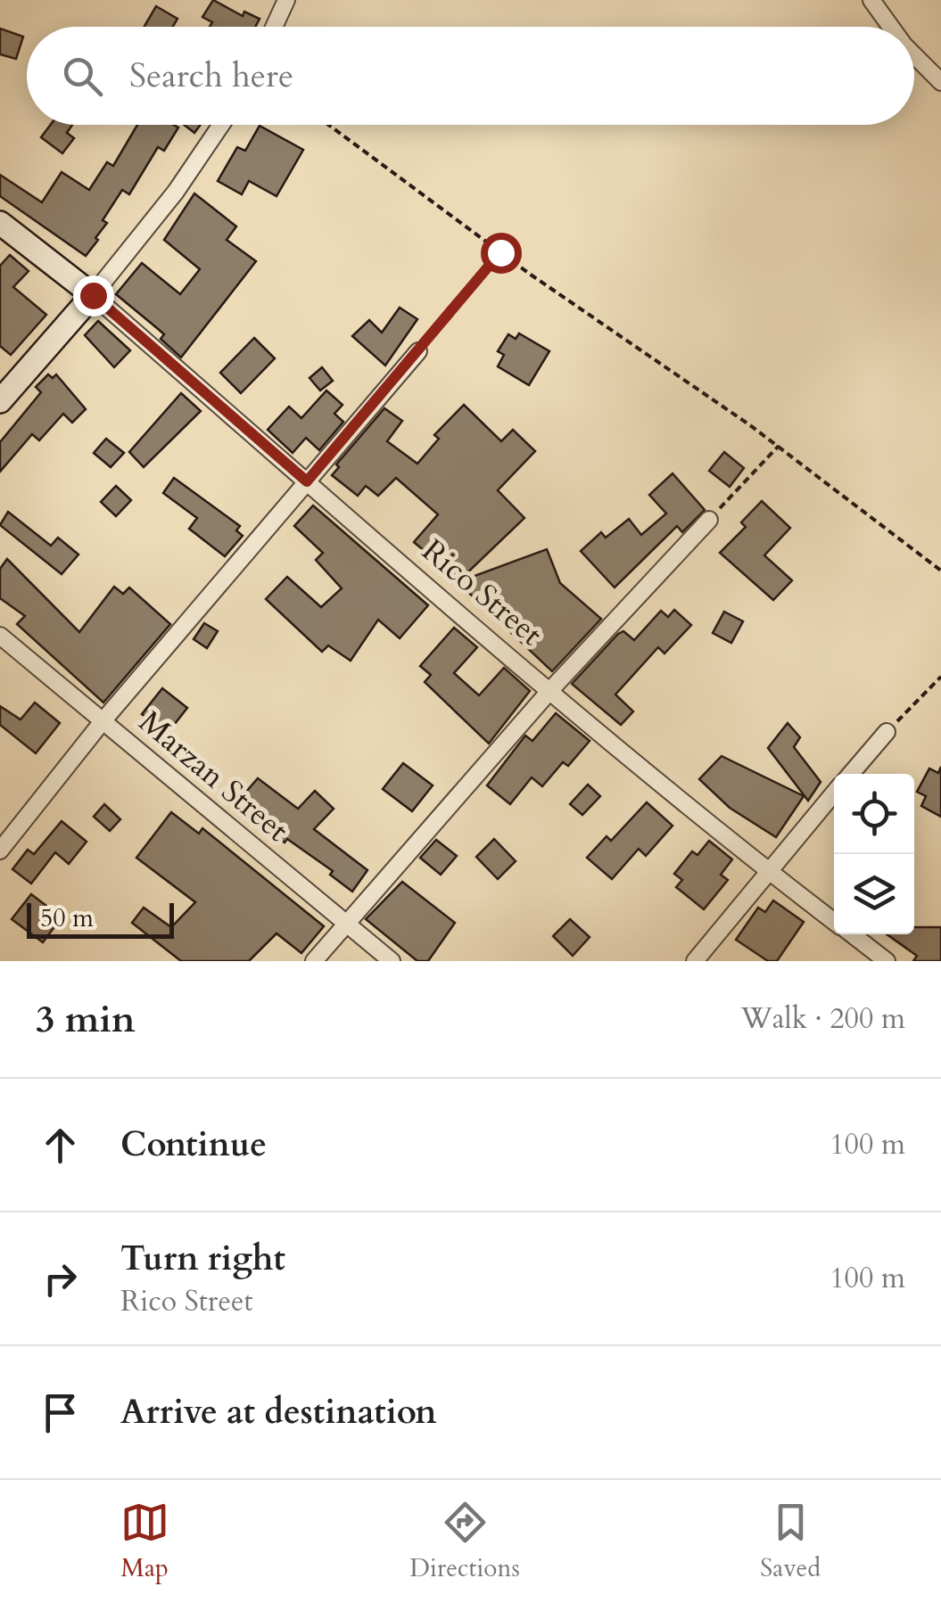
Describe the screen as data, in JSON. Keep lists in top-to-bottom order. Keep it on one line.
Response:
{"streets":{"street":["Rico Street","Marzan Street"]},"scale_bar":"50 m","page":{"search":"Search here","scale":"50 m","heading":["3 min","Walk · 200 m"],"list":[["Continue","100 m"],["Turn right","Rico Street","100 m"],"Arrive at destination"],"nav":["Map","Directions","Saved"]}}
